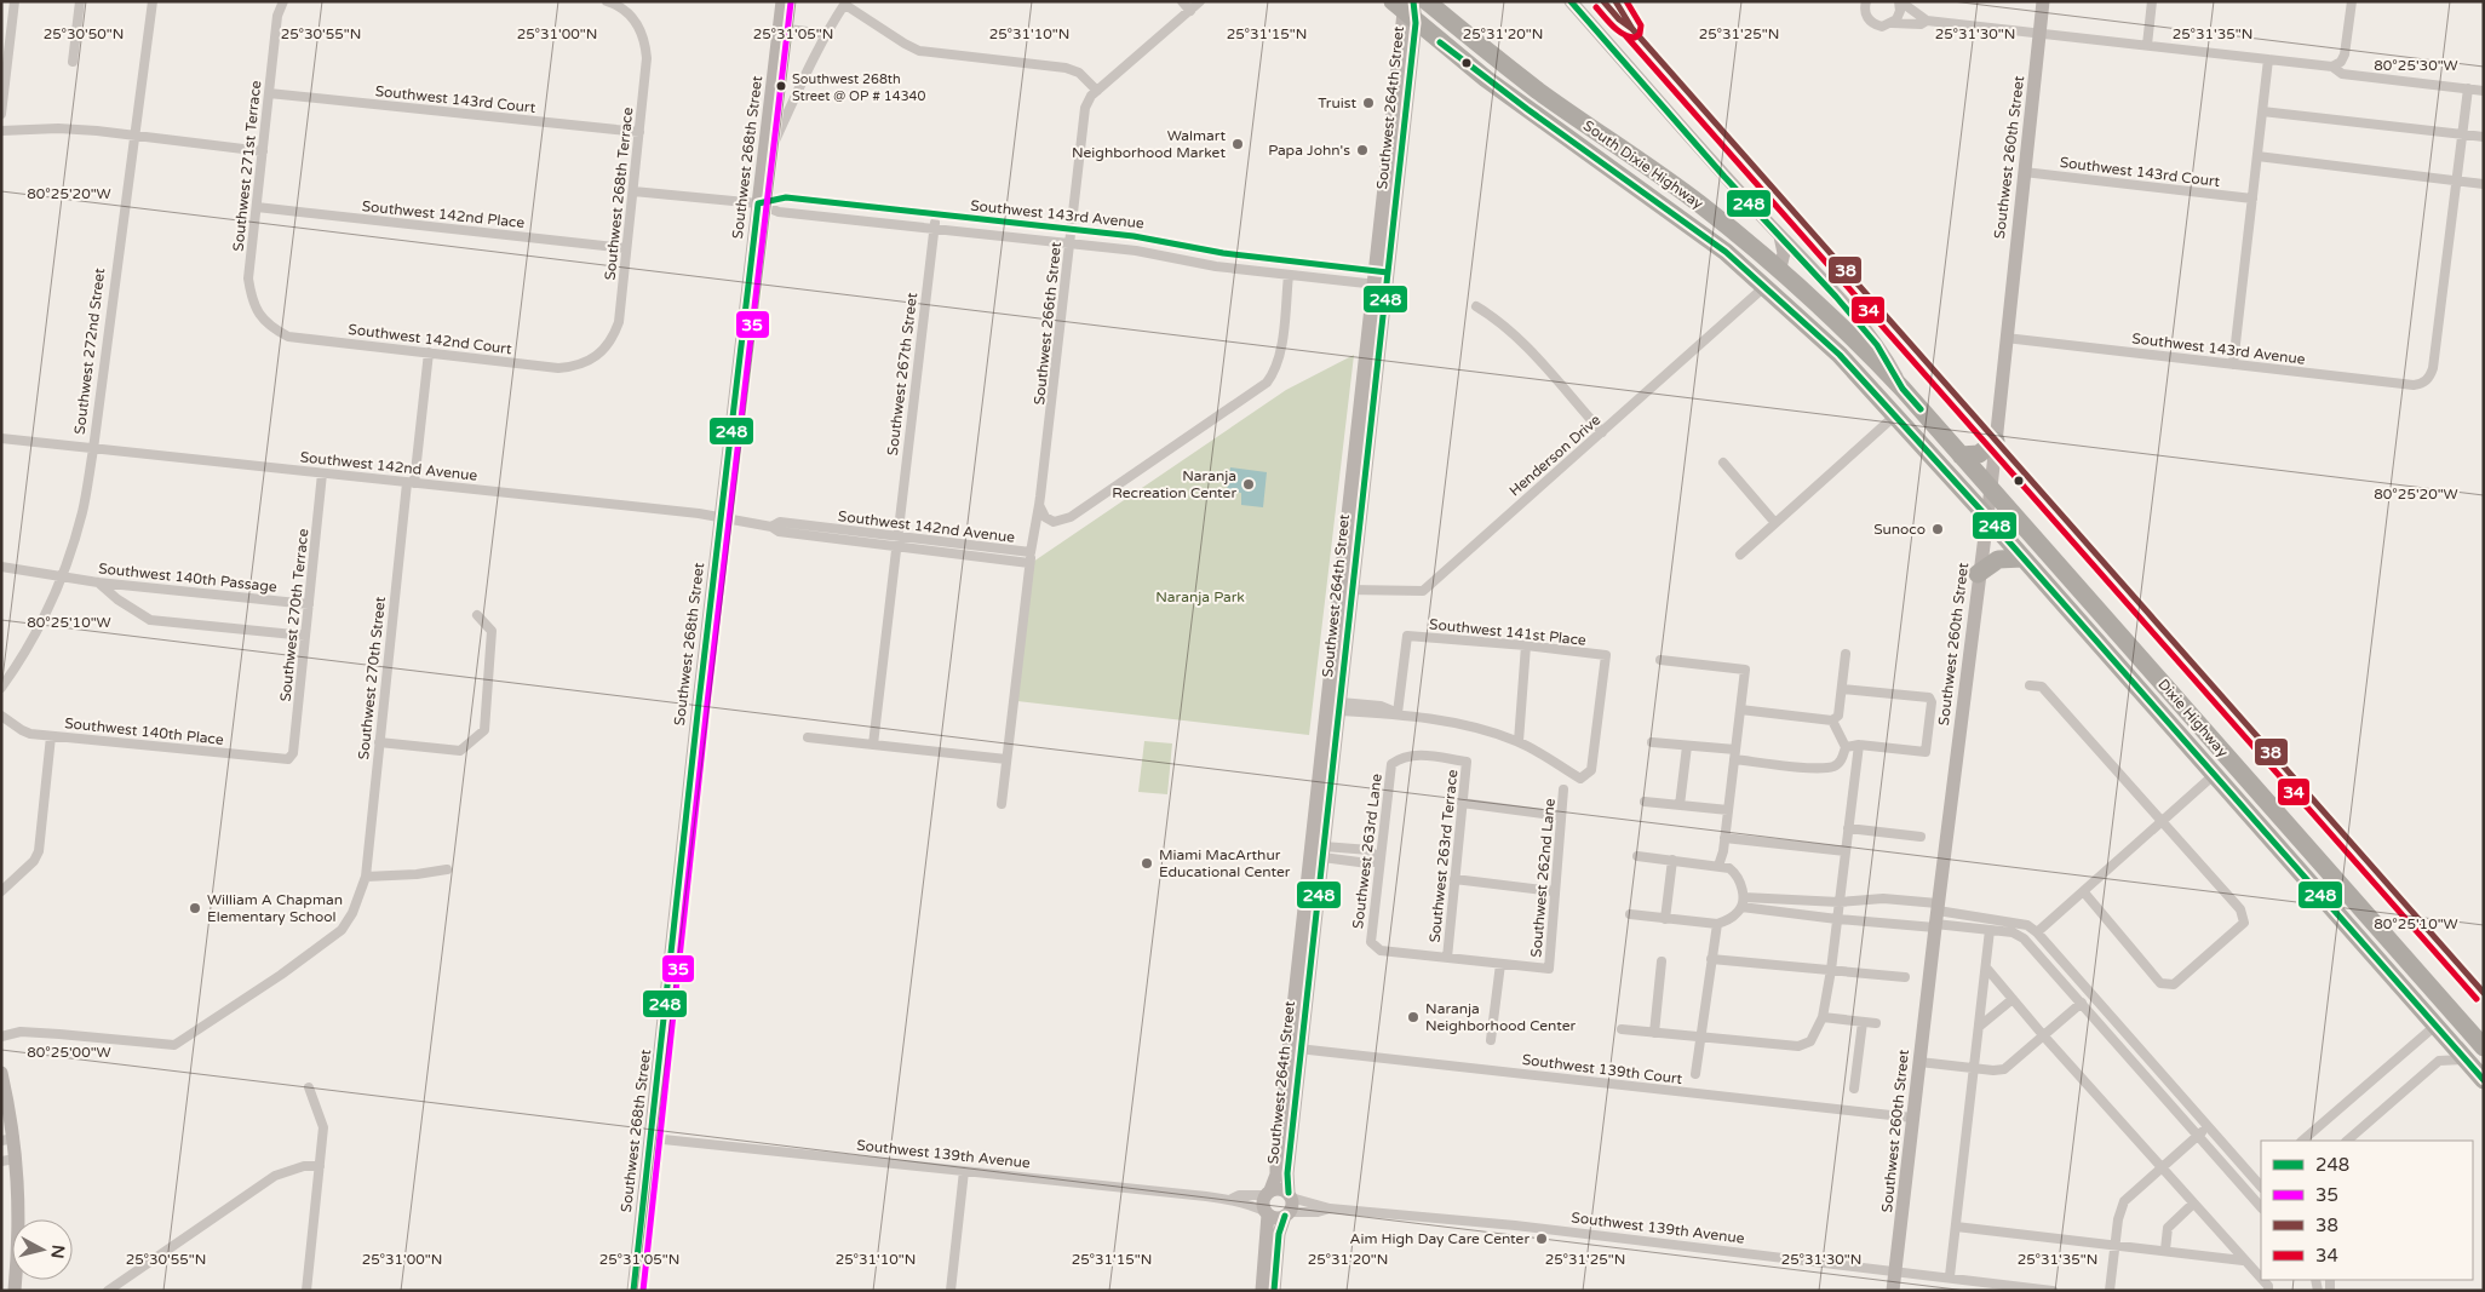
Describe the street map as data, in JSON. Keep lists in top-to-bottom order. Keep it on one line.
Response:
{"streets":{"highway":["South Dixie Highway","Dixie Highway"],"street":["Southwest 143rd Court","Southwest 264th Street","Southwest 268th Street","Southwest 260th Street","Southwest 271st Terrace","Southwest 268th Terrace","Southwest 142nd Place","Southwest 143rd Avenue","Southwest 266th Street","Southwest 142nd Court","Southwest 272nd Street","Southwest 267th Street","Henderson Drive","Southwest 142nd Avenue","Southwest 140th Passage","Southwest 270th Terrace","Southwest 141st Place","Southwest 270th Street","Southwest 140th Place","Southwest 263rd Lane","Southwest 263rd Terrace","Southwest 262nd Lane","Southwest 139th Court","Southwest 139th Avenue"]},"crossings":[["Southwest 143rd Court","Southwest 260th Street"],["Southwest 143rd Court","Southwest 271st Terrace"],["Southwest 143rd Court","Southwest 268th Terrace"],["Southwest 264th Street","South Dixie Highway"],["Southwest 264th Street","Southwest 143rd Avenue"],["Southwest 264th Street","Henderson Drive"],["Southwest 264th Street","Southwest 139th Court"],["Southwest 264th Street","Southwest 139th Avenue"],["Southwest 268th Street","Southwest 143rd Avenue"],["Southwest 268th Street","Southwest 142nd Avenue"],["Southwest 268th Street","Southwest 139th Avenue"],["Southwest 260th Street","Southwest 143rd Avenue"],["Southwest 260th Street","Dixie Highway"],["Southwest 260th Street","Southwest 139th Court"],["Southwest 260th Street","Southwest 139th Avenue"],["South Dixie Highway","Henderson Drive"],["South Dixie Highway","Dixie Highway"],["Southwest 271st Terrace","Southwest 142nd Place"],["Southwest 271st Terrace","Southwest 142nd Court"],["Southwest 268th Terrace","Southwest 142nd Place"],["Southwest 268th Terrace","Southwest 143rd Avenue"],["Southwest 268th Terrace","Southwest 142nd Court"],["Southwest 143rd Avenue","Southwest 266th Street"],["Southwest 143rd Avenue","Southwest 267th Street"],["Southwest 266th Street","Southwest 142nd Avenue"],["Southwest 142nd Court","Southwest 270th Street"],["Southwest 272nd Street","Southwest 142nd Avenue"],["Southwest 272nd Street","Southwest 140th Passage"],["Southwest 267th Street","Southwest 142nd Avenue"],["Henderson Drive","Dixie Highway"],["Southwest 142nd Avenue","Southwest 270th Terrace"],["Southwest 142nd Avenue","Southwest 270th Street"],["Southwest 140th Passage","Southwest 270th Terrace"],["Southwest 270th Terrace","Southwest 140th Place"],["Southwest 263rd Lane","Southwest 263rd Terrace"]],"parks":["Naranja Park"],"places":["Southwest 268th Street @ OP # 14340","Truist","Walmart Neighborhood Market","Papa John's","Naranja Recreation Center","Sunoco","Miami MacArthur Educational Center","William A Chapman Elementary School","Naranja Neighborhood Center","Aim High Day Care Center"],"lines":["transit line 248","transit line 38","transit line 34","transit line 35"],"legend":["248","35","38","34"],"north":"right","coordinates":["25°30'50\"N","25°30'55\"N","25°31'00\"N","25°31'05\"N","25°31'10\"N","25°31'15\"N","25°31'20\"N","25°31'25\"N","25°31'30\"N","25°31'35\"N","80°25'30\"W","80°25'20\"W","80°25'10\"W","80°25'00\"W"]}
